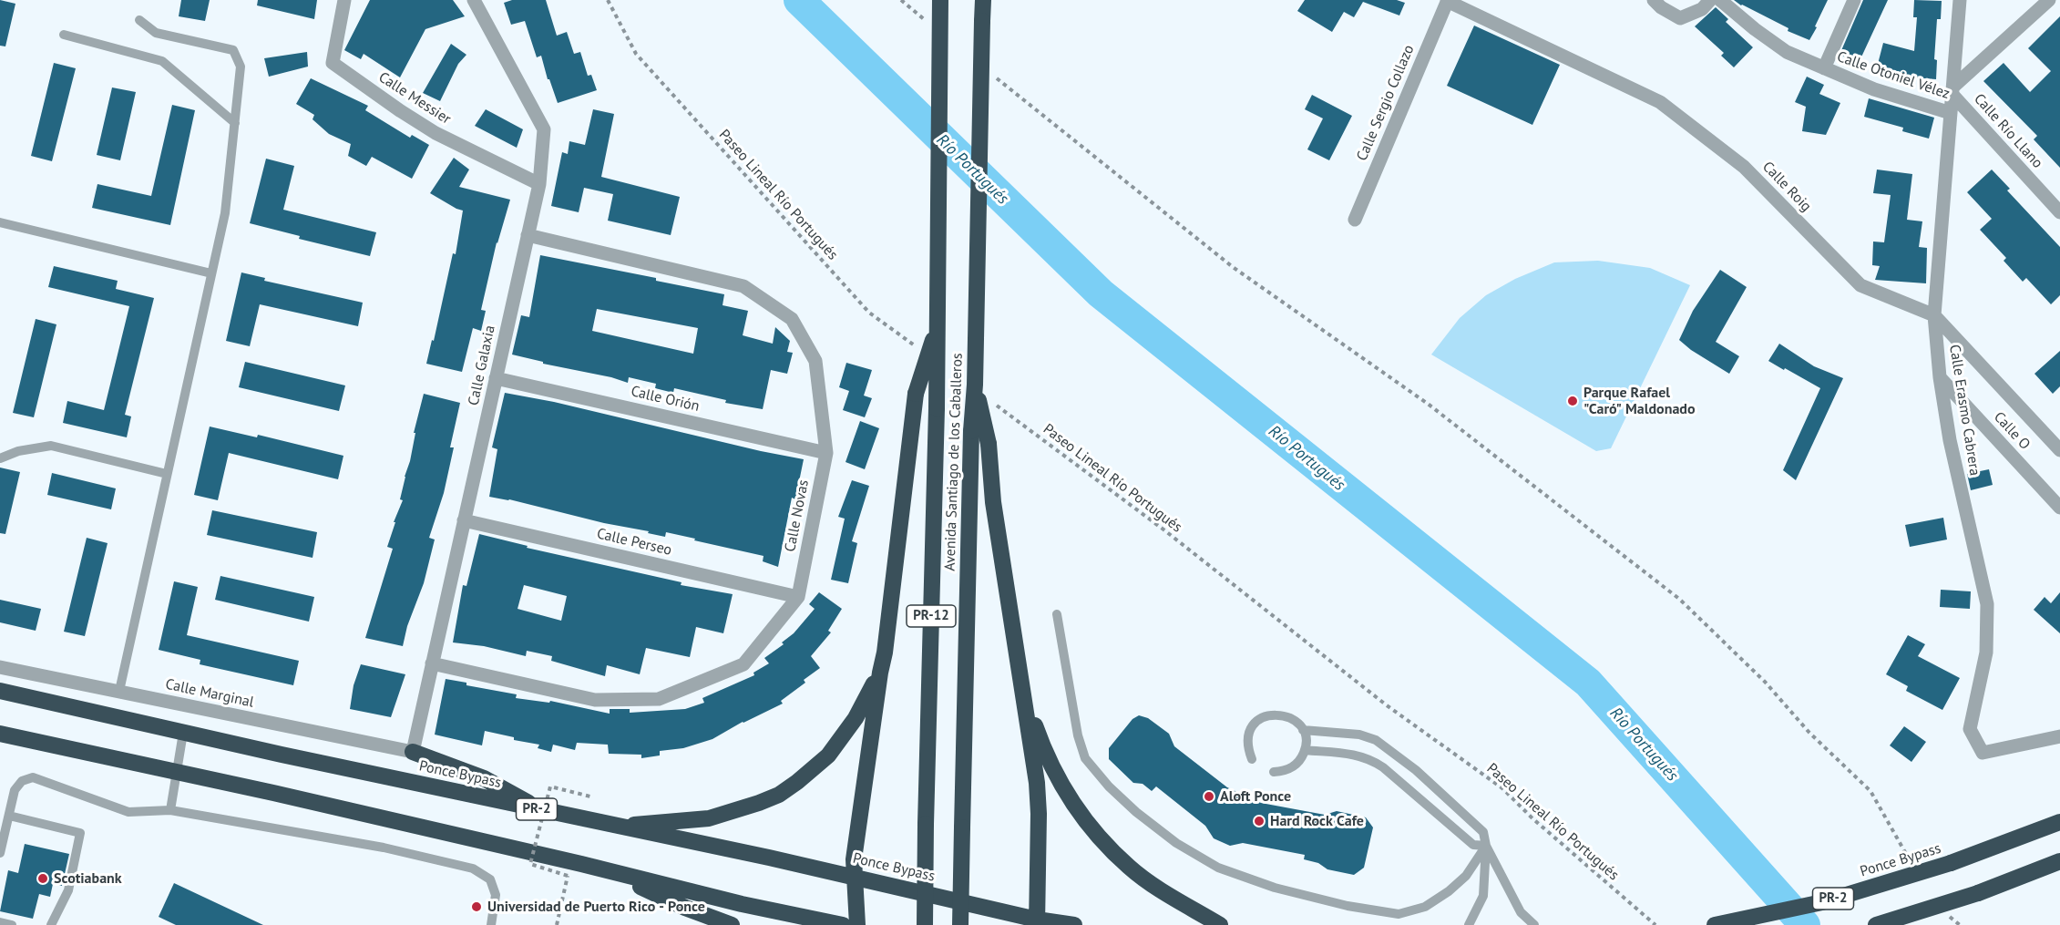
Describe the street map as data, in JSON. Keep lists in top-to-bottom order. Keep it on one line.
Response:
{"streets":{"highway":["Avenida Santiago de los Caballeros","PR-12","Ponce Bypass","PR-2"],"street":["Calle Otoniel Vélez","Calle Messier","Calle Sergio Collazo","Calle Río Llano","Calle Roig","Calle Galaxia","Calle Orión","Calle Erasmo Cabrera","Calle O","Calle Novas","Calle Perseo","Calle Marginal"],"path":["Paseo Lineal Río Portugués"]},"crossings":[["Calle Otoniel Vélez","Calle Erasmo Cabrera"],["Calle Messier","Calle Galaxia"],["Calle Sergio Collazo","Calle Roig"],["Calle Río Llano","Calle Erasmo Cabrera"],["Calle Roig","Calle Erasmo Cabrera"],["Calle Galaxia","Calle Orión"],["Calle Galaxia","Calle Novas"],["Calle Galaxia","Calle Perseo"],["Calle Galaxia","Calle Marginal"],["Calle Orión","Calle Novas"],["Calle Erasmo Cabrera","Calle O"],["Calle Novas","Calle Perseo"]],"water":["Río Portugués"],"places":["Parque Rafael \"Caró\" Maldonado","Aloft Ponce","Hard Rock Cafe","Scotiabank","Universidad de Puerto Rico - Ponce"]}
